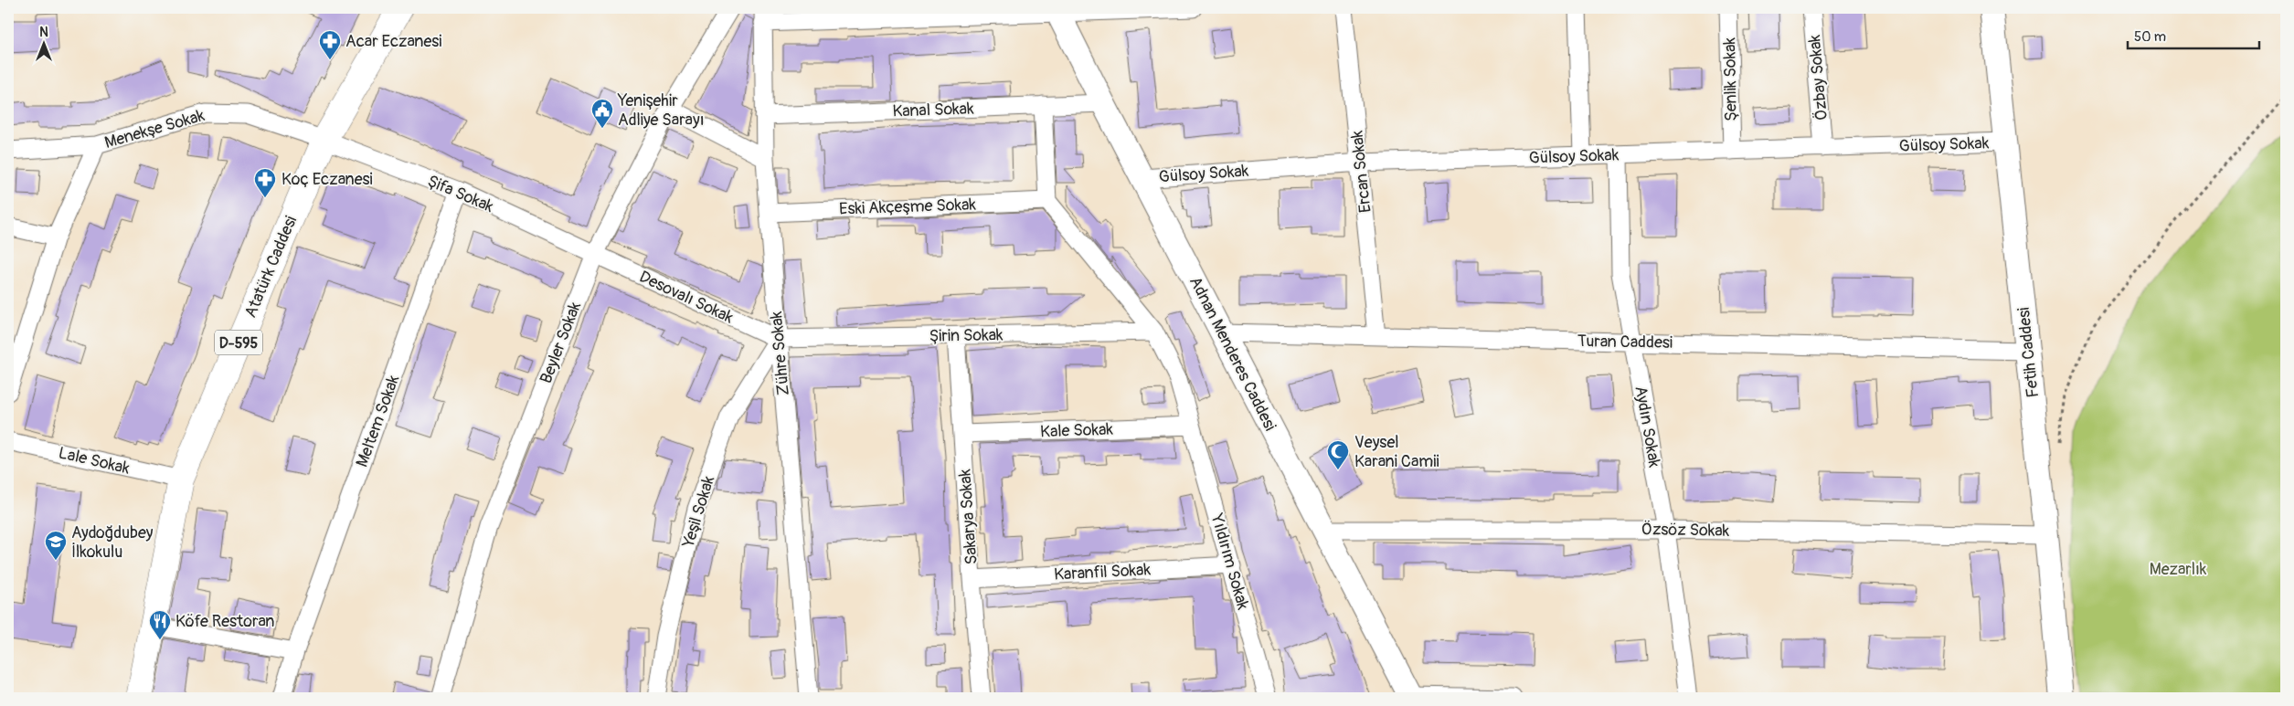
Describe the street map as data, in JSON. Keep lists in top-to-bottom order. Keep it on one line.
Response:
{"streets":{"main road":["Atatürk Caddesi","D-595"],"street":["Özbay Sokak","Şenlik Sokak","Kanal Sokak","Menekşe Sokak","Gülsoy Sokak","Ercan Sokak","Şifa Sokak","Eski Akçeşme Sokak","Desovalı Sokak","Şirin Sokak","Turan Caddesi","Beyler Sokak","Fetih Caddesi","Zühre Sokak","Adnan Menderes Caddesi","Meltem Sokak","Aydın Sokak","Kale Sokak","Lale Sokak","Yeşil Sokak","Sakarya Sokak","Özsöz Sokak","Yıldırım Sokak","Karanfil Sokak"]},"crossings":[["Özbay Sokak","Gülsoy Sokak"],["Şenlik Sokak","Gülsoy Sokak"],["Kanal Sokak","Zühre Sokak"],["Kanal Sokak","Adnan Menderes Caddesi"],["Menekşe Sokak","Şifa Sokak"],["Menekşe Sokak","Atatürk Caddesi"],["Gülsoy Sokak","Ercan Sokak"],["Gülsoy Sokak","Fetih Caddesi"],["Gülsoy Sokak","Adnan Menderes Caddesi"],["Gülsoy Sokak","Aydın Sokak"],["Ercan Sokak","Turan Caddesi"],["Şifa Sokak","Atatürk Caddesi"],["Şifa Sokak","Desovalı Sokak"],["Şifa Sokak","Beyler Sokak"],["Şifa Sokak","Meltem Sokak"],["Eski Akçeşme Sokak","Zühre Sokak"],["Atatürk Caddesi","Lale Sokak"],["Desovalı Sokak","Şirin Sokak"],["Desovalı Sokak","Beyler Sokak"],["Desovalı Sokak","Zühre Sokak"],["Desovalı Sokak","Yeşil Sokak"],["Şirin Sokak","Zühre Sokak"],["Şirin Sokak","Yeşil Sokak"],["Şirin Sokak","Sakarya Sokak"],["Turan Caddesi","Fetih Caddesi"],["Turan Caddesi","Adnan Menderes Caddesi"],["Turan Caddesi","Aydın Sokak"],["Fetih Caddesi","Özsöz Sokak"],["Zühre Sokak","Yeşil Sokak"],["Adnan Menderes Caddesi","Özsöz Sokak"],["Aydın Sokak","Özsöz Sokak"],["Kale Sokak","Sakarya Sokak"],["Kale Sokak","Yıldırım Sokak"],["Sakarya Sokak","Karanfil Sokak"],["Yıldırım Sokak","Karanfil Sokak"]],"parks":["Mezarlık"],"places":{"pharmacy":["Acar Eczanesi","Koç Eczanesi"],"public building":["Yenişehir Adliye Sarayı"],"mosque":["Veysel Karani Camii"],"school or university":["Aydoğdubey İlkokulu"],"restaurant":["Köfe Restoran"]},"scale_bar":"50 m","north":"top"}
